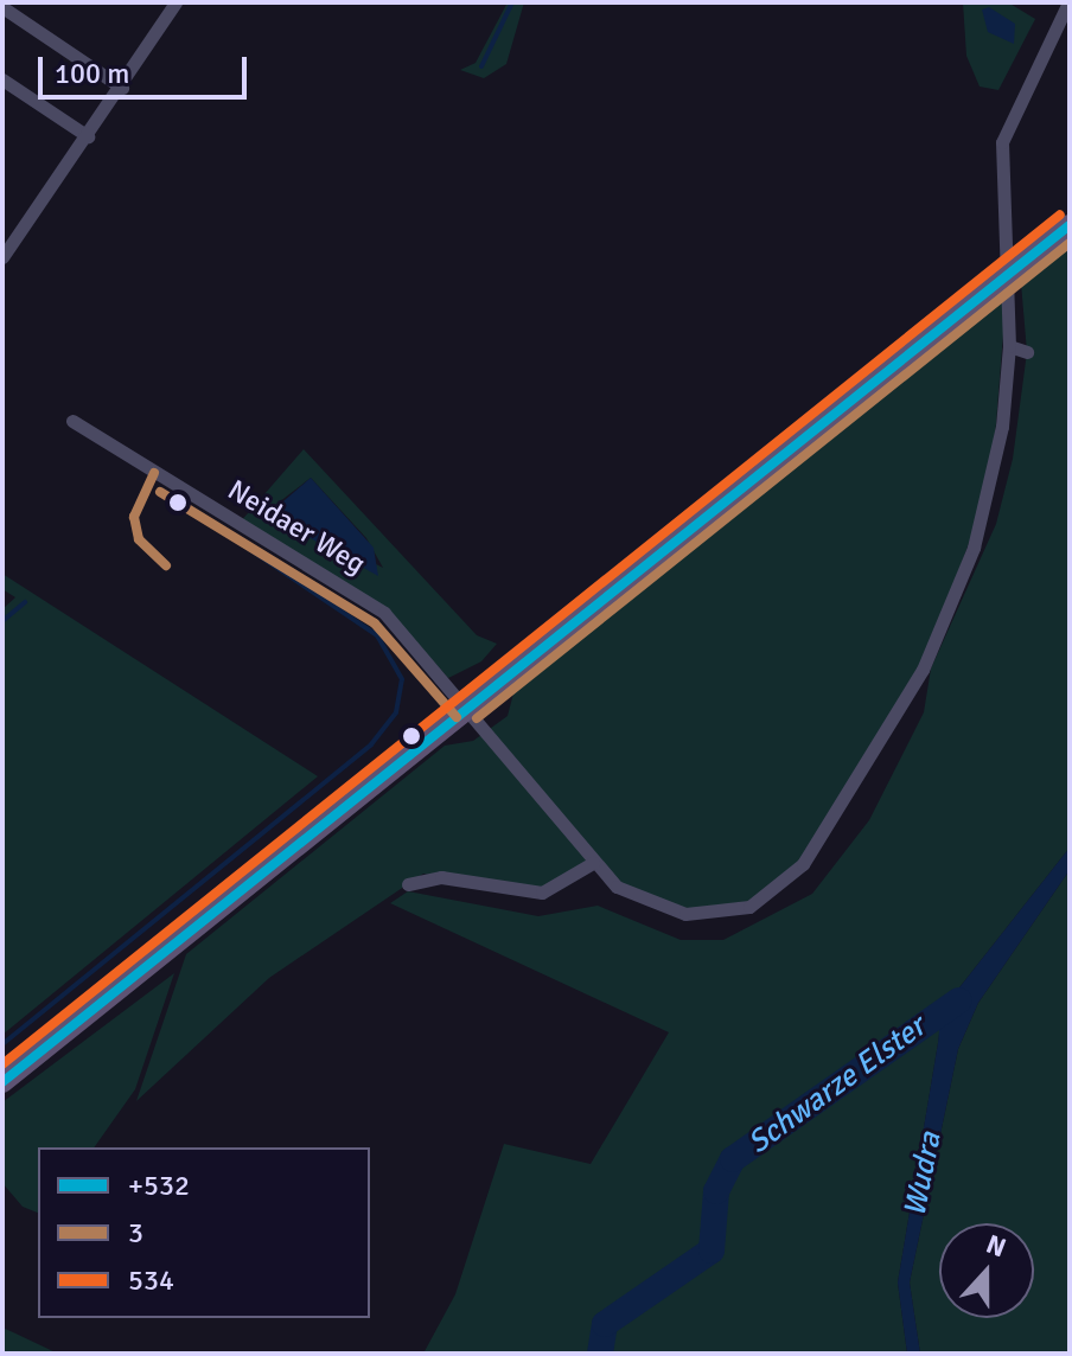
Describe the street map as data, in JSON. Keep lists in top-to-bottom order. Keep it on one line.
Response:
{"streets":{"street":["Neidaer Weg"]},"water":["Schwarze Elster","Wudra"],"lines":["transit line 534","transit line +532","transit line 3"],"legend":["+532","3","534"],"scale_bar":"100 m","north":"top"}
